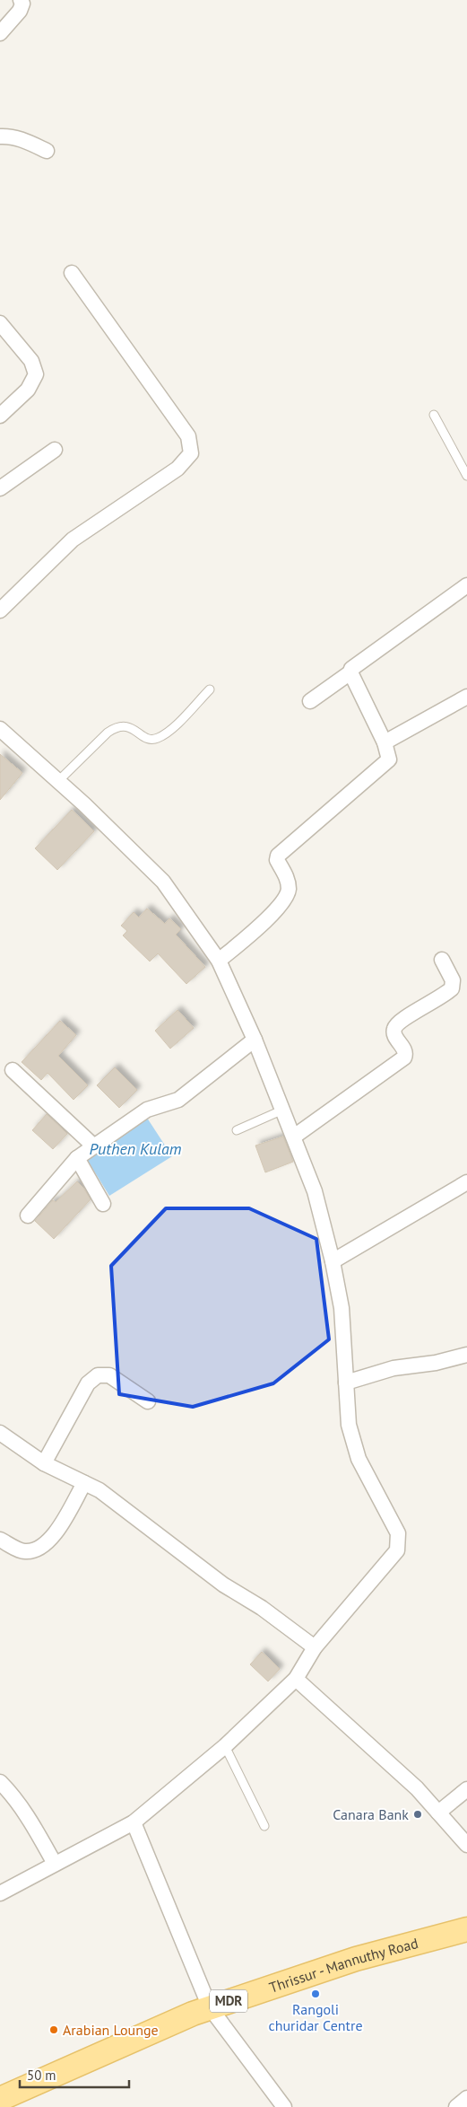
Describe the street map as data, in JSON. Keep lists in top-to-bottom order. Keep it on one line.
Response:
{"streets":{"main road":["Thrissur - Mannuthy Road","MDR"]},"water":["Puthen Kulam"],"places":["Canara Bank","Rangoli churidar Centre","Arabian Lounge"],"scale_bar":"50 m"}
